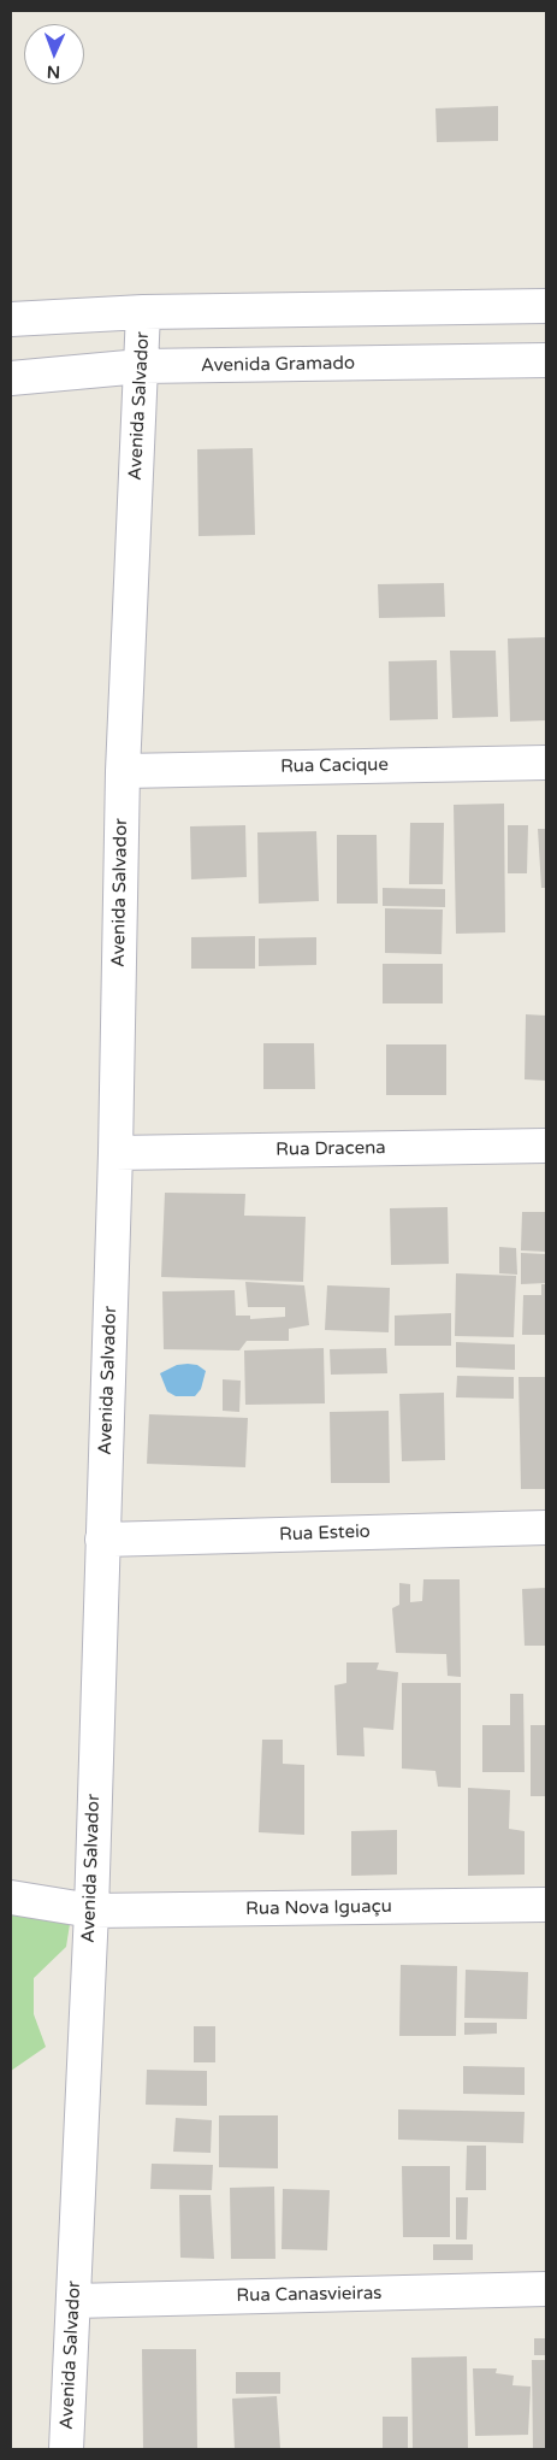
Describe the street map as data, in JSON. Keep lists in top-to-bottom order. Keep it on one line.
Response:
{"streets":{"street":["Avenida Gramado","Avenida Salvador","Rua Cacique","Rua Dracena","Rua Esteio","Rua Nova Iguaçu","Rua Canasvieiras"]},"crossings":[["Avenida Gramado","Avenida Salvador"],["Avenida Salvador","Rua Cacique"],["Avenida Salvador","Rua Dracena"],["Avenida Salvador","Rua Esteio"],["Avenida Salvador","Rua Nova Iguaçu"],["Avenida Salvador","Rua Canasvieiras"]],"north":"bottom"}
